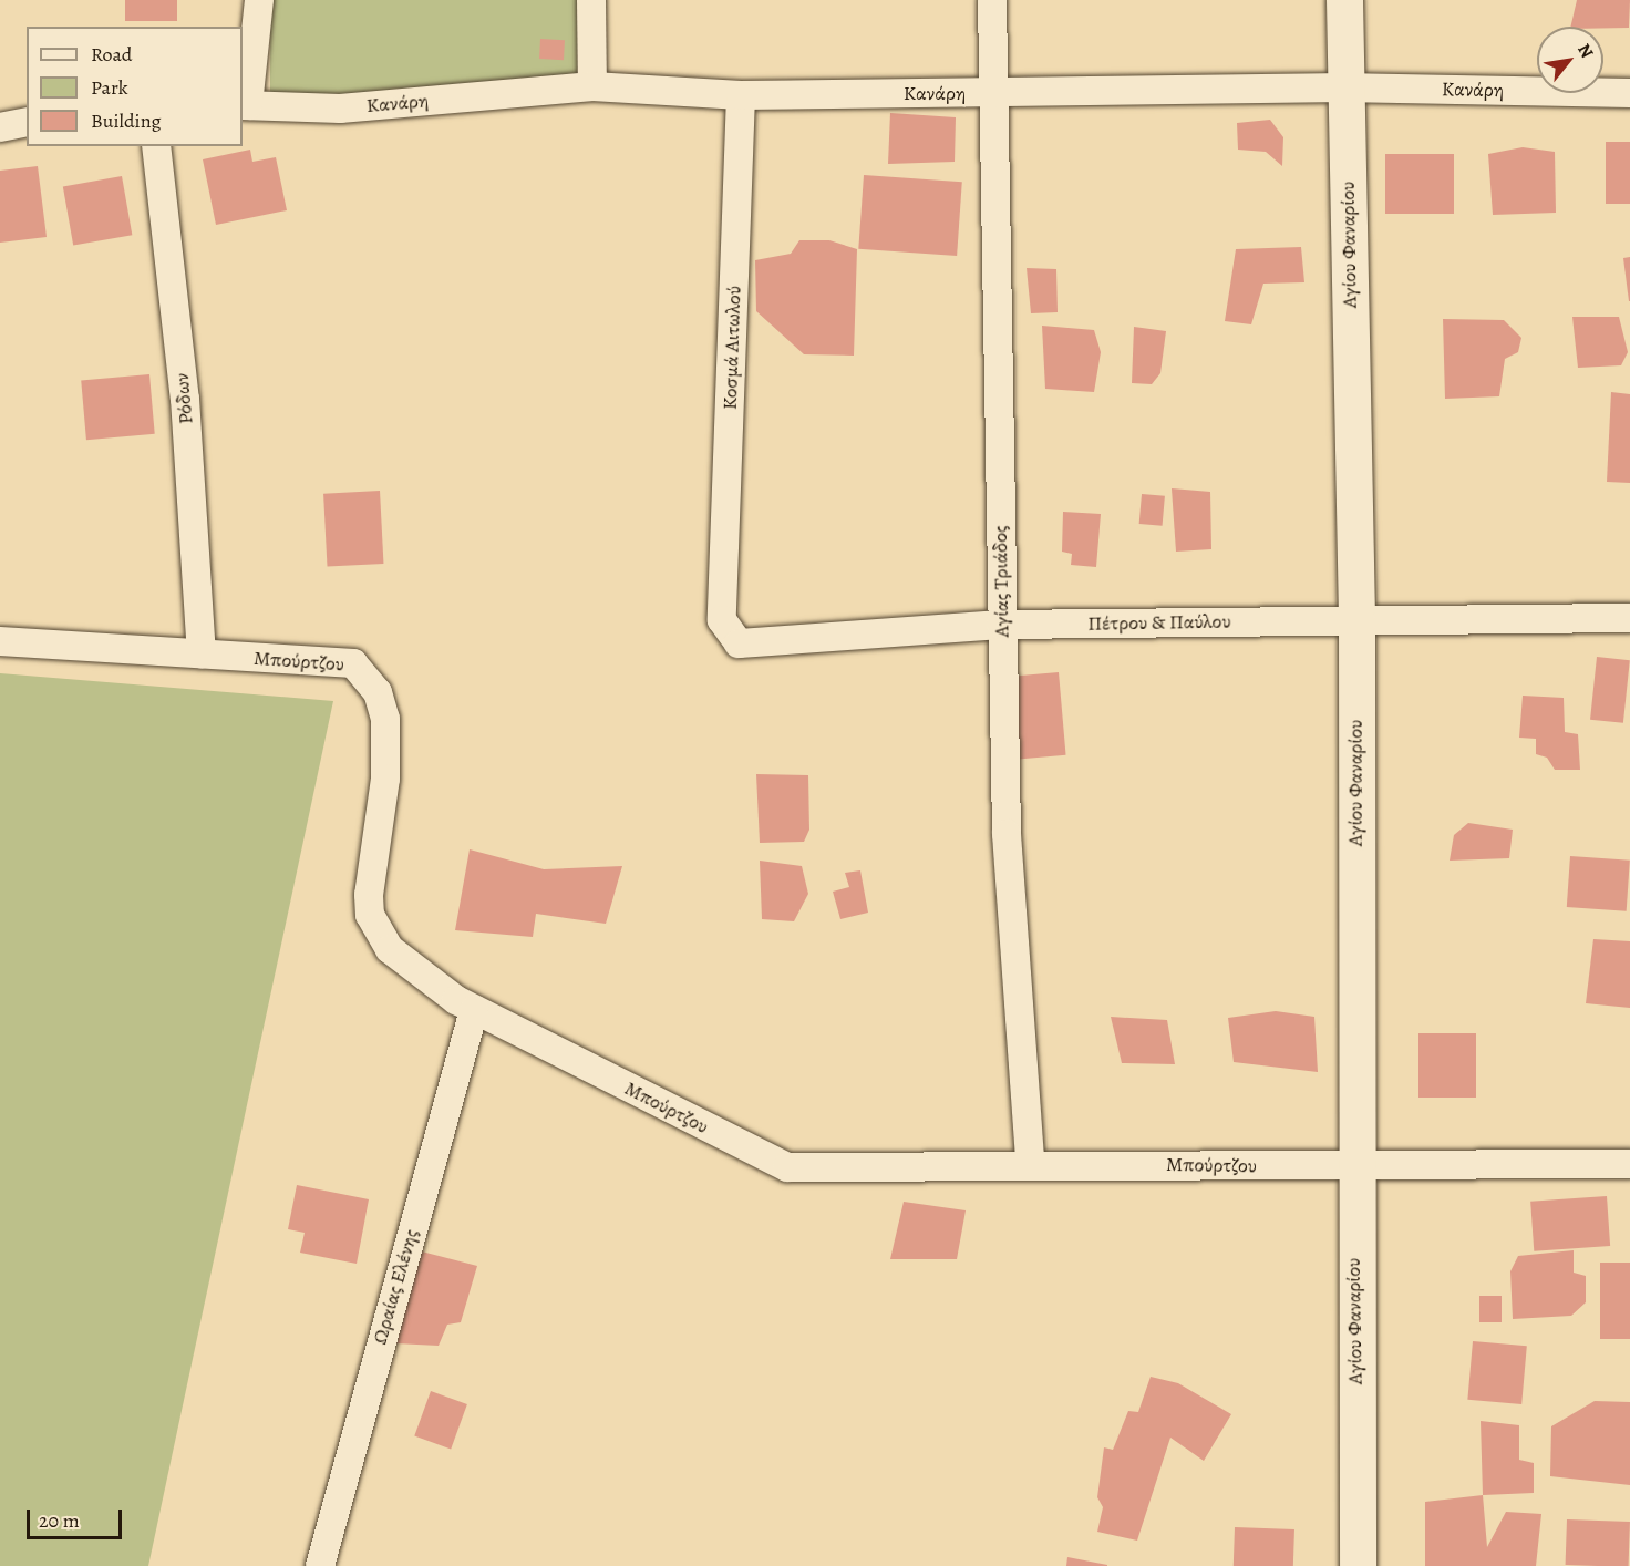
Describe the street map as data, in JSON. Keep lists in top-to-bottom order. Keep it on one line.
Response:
{"streets":{"street":["Κανάρη","Αγίου Φαναρίου","Κοσμά Αιτωλού","Ρόδων","Αγίας Τριάδος","Πέτρου & Παύλου","Μπούρτζου","Ωραίας Ελένης"]},"crossings":[["Κανάρη","Αγίου Φαναρίου"],["Κανάρη","Κοσμά Αιτωλού"],["Κανάρη","Αγίας Τριάδος"],["Αγίου Φαναρίου","Πέτρου & Παύλου"],["Αγίου Φαναρίου","Μπούρτζου"],["Κοσμά Αιτωλού","Πέτρου & Παύλου"],["Ρόδων","Μπούρτζου"],["Αγίας Τριάδος","Πέτρου & Παύλου"],["Αγίας Τριάδος","Μπούρτζου"],["Μπούρτζου","Ωραίας Ελένης"]],"legend":["Road","Park","Building"],"scale_bar":"20 m","north":"top right"}
